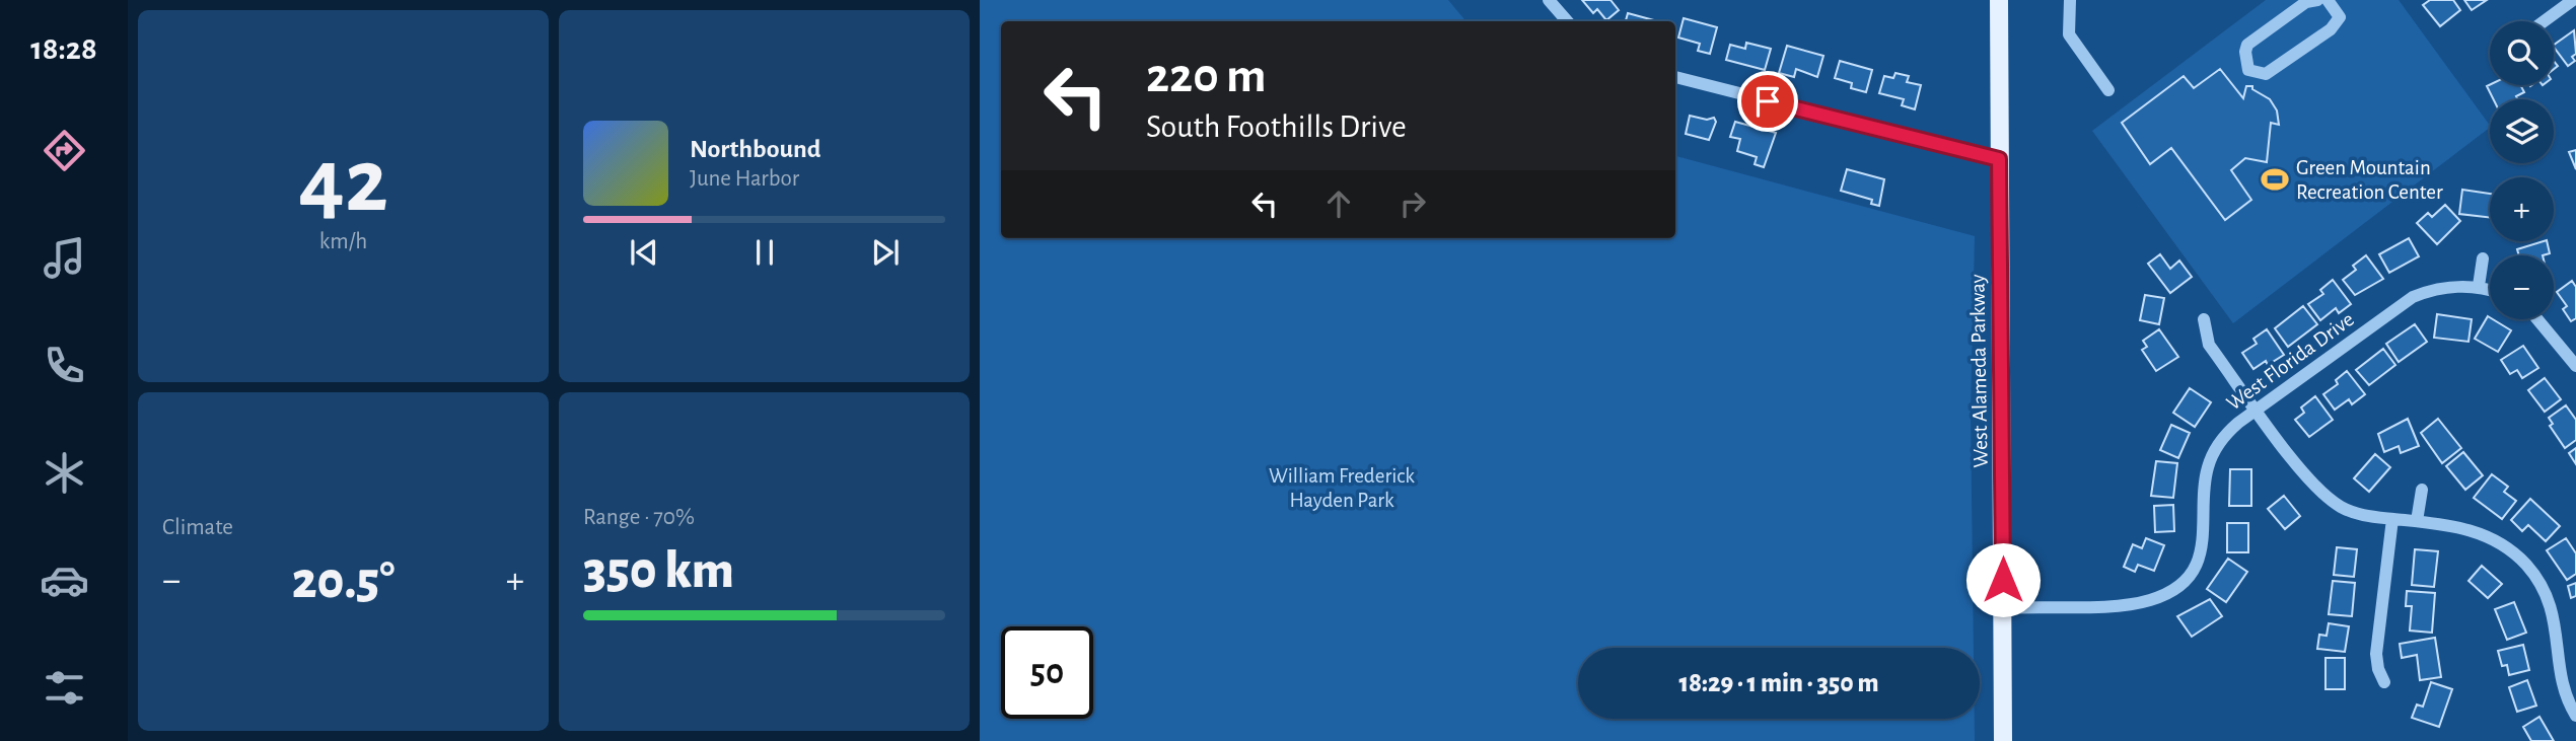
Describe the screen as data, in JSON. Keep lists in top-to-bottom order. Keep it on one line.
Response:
{"streets":{"main road":["West Alameda Parkway"],"street":["West Florida Drive"]},"crossings":[["West Florida Drive","West Alameda Parkway"]],"parks":["William Frederick Hayden Park"],"places":{"sports":["Green Mountain Recreation Center"]},"page":{"tabs":"18:28","tile":[["42","km/h"],"Climate",["Range · 70%","350 km"]],"map_buttons":["+","−"],"turn":["220 m","South Foothills Drive"],"song":["Northbound","June Harbor"],"heat":["−","20.5°","+"],"limit":"50","trip":"18:29 · 1 min · 350 m"}}
